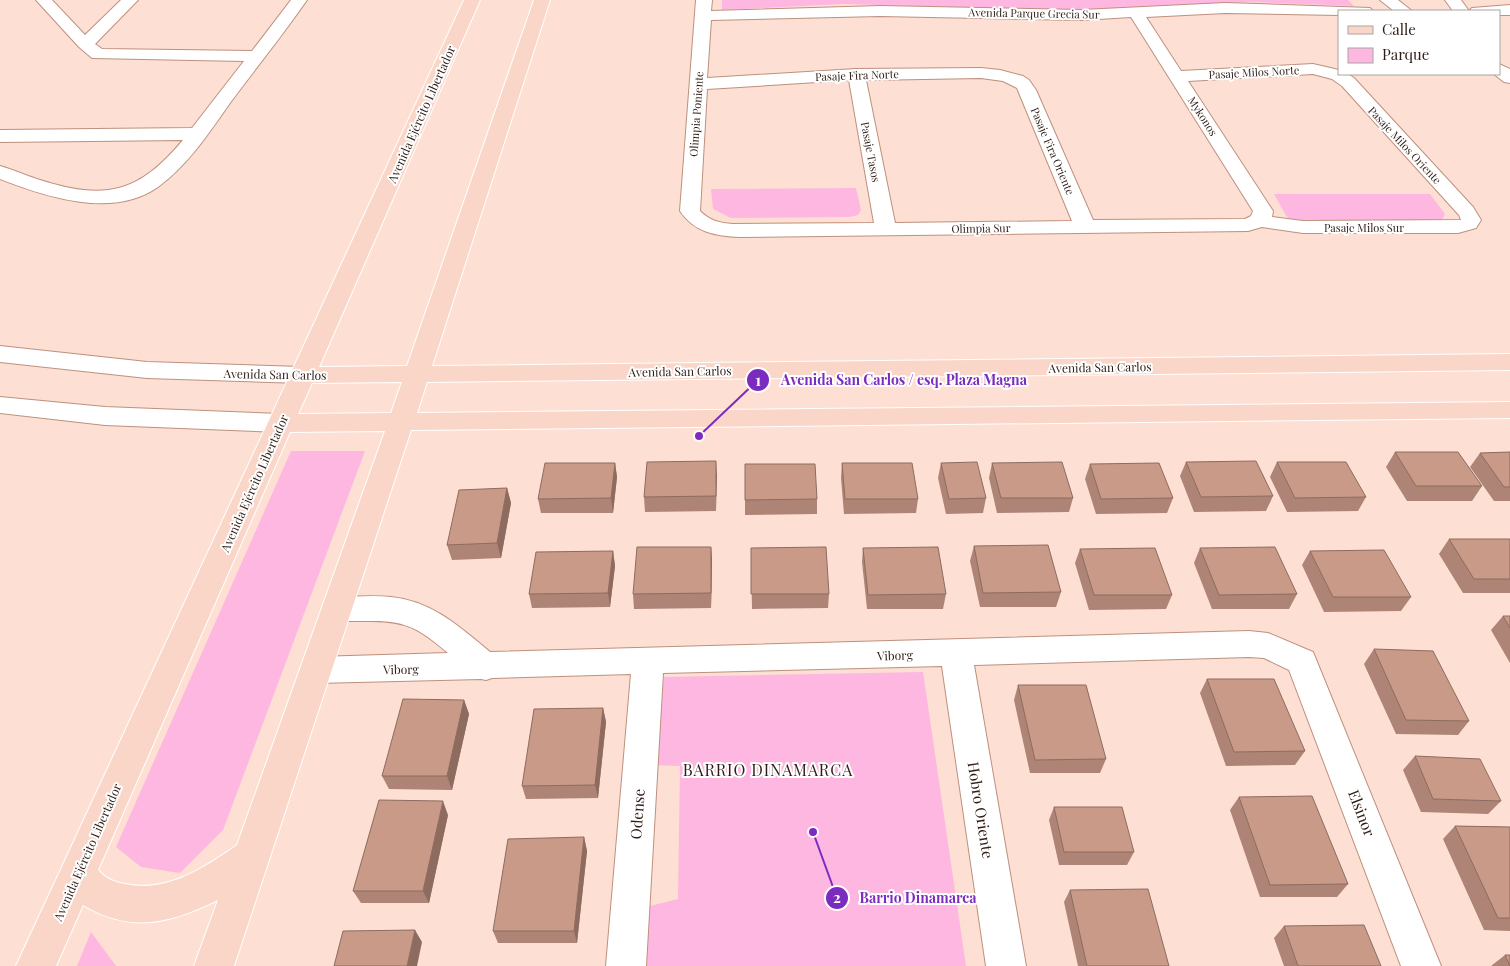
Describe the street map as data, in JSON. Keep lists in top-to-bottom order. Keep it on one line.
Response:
{"streets":{"main road":["Avenida Ejército Libertador","Avenida San Carlos"],"street":["Avenida Parque Grecia Sur","Pasaje Milos Norte","Pasaje Fira Norte","Olimpia Poniente","Mykonos","Pasaje Milos Oriente","Pasaje Fira Oriente","Pasaje Tasos","Pasaje Milos Sur","Olimpia Sur","Viborg","Hobro Oriente","Elsinor","Odense"]},"crossings":[["Avenida Parque Grecia Sur","Olimpia Poniente"],["Avenida Parque Grecia Sur","Mykonos"],["Pasaje Milos Norte","Mykonos"],["Pasaje Milos Norte","Pasaje Milos Oriente"],["Pasaje Fira Norte","Olimpia Poniente"],["Pasaje Fira Norte","Pasaje Fira Oriente"],["Pasaje Fira Norte","Pasaje Tasos"],["Avenida Ejército Libertador","Avenida San Carlos"],["Olimpia Poniente","Olimpia Sur"],["Mykonos","Pasaje Milos Sur"],["Mykonos","Olimpia Sur"],["Pasaje Milos Oriente","Pasaje Milos Sur"],["Pasaje Fira Oriente","Olimpia Sur"],["Pasaje Tasos","Olimpia Sur"],["Pasaje Milos Sur","Olimpia Sur"],["Viborg","Hobro Oriente"],["Viborg","Elsinor"],["Viborg","Odense"]],"districts":["BARRIO DINAMARCA"],"places":["Avenida San Carlos / esq. Plaza Magna","Barrio Dinamarca"],"legend":["Calle","Parque"]}
